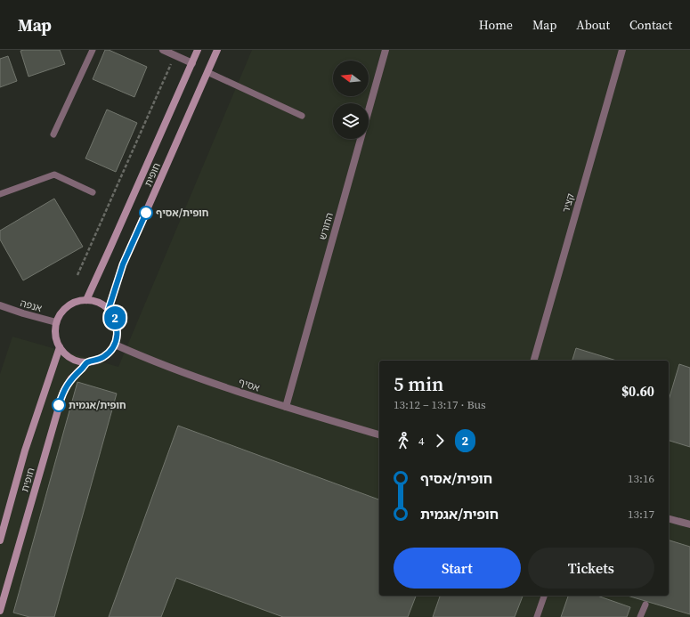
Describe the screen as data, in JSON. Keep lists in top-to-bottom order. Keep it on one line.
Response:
{"streets":{"main road":["חופית"],"street":["קציר","החורש","אנפה","אסיף"]},"crossings":[["חופית","אנפה"],["חופית","אסיף"],["החורש","אסיף"],["אנפה","אסיף"]],"places":["חופית/אסיף","חופית/אגמית"],"lines":["bus line 2"],"north":"left","page":{"header":"Map","nav":["Home","Map","About","Contact"],"on_map":"2","heading":["5 min","13:12 – 13:17 · Bus","$0.60"],"legs":["4","2"],"list":[{"name":"חופית/אסיף","value":"13:16"},{"name":"חופית/אגמית","value":"13:17"}],"buttons":["Start","Tickets"]}}
